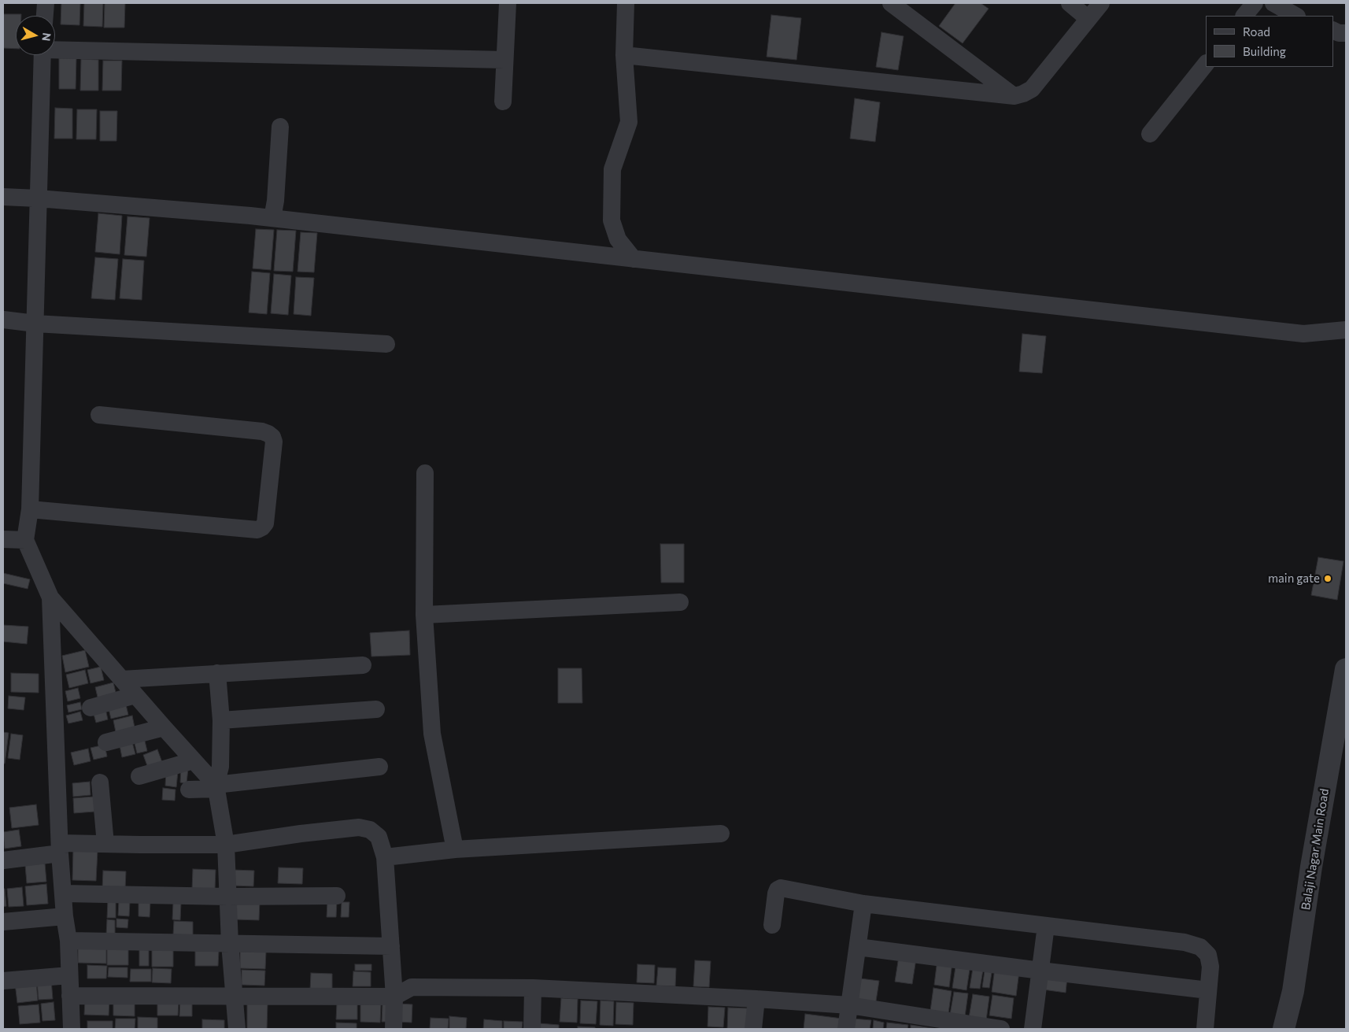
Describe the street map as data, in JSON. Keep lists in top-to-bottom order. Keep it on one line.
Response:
{"streets":{"street":["Balaji Nagar Main Road"]},"places":["main gate"],"legend":["Road","Building"],"north":"right"}
